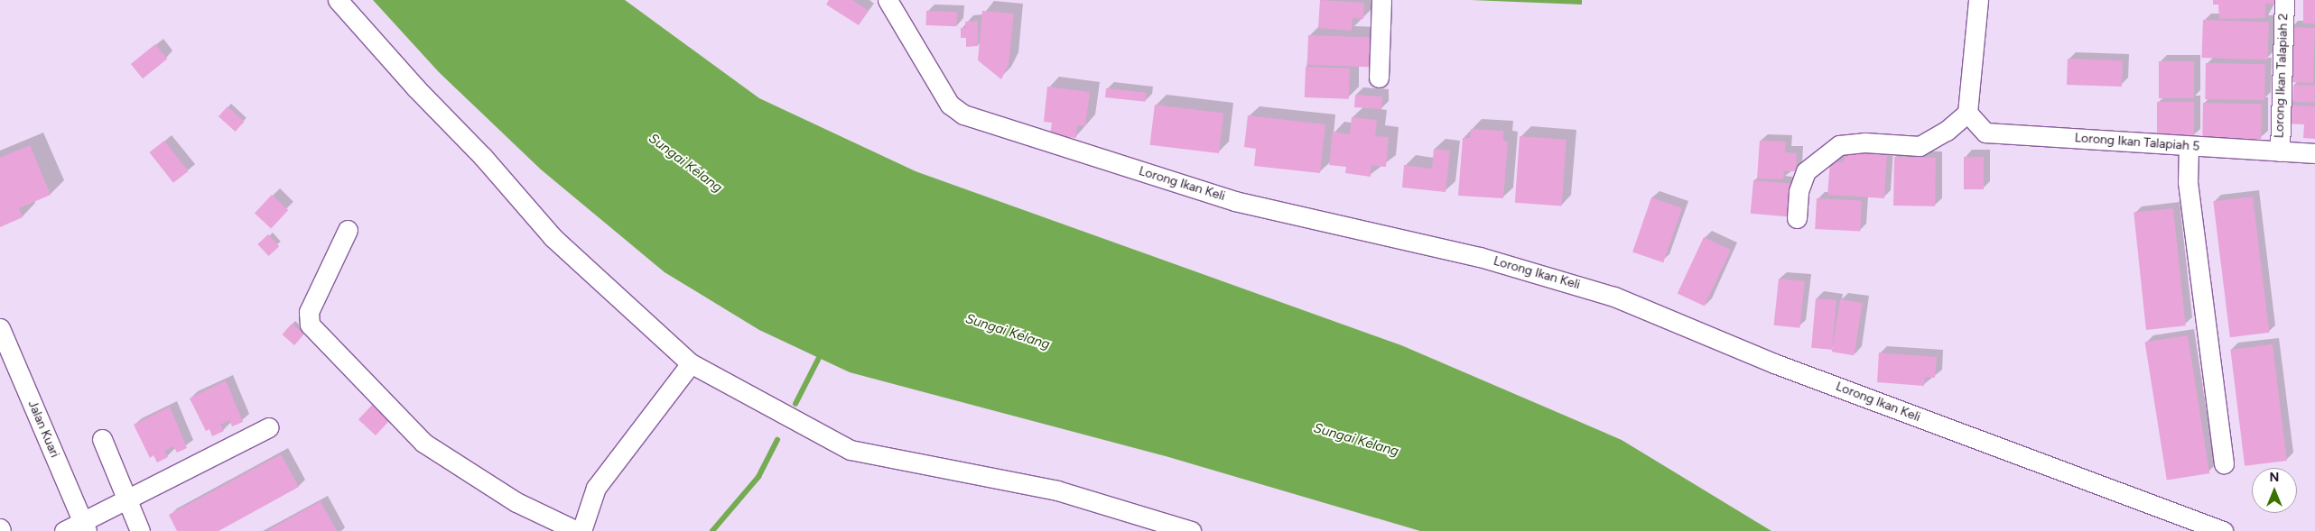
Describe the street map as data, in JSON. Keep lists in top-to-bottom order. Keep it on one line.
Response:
{"streets":{"street":["Lorong Ikan Talapiah 2","Lorong Ikan Talapiah 5","Lorong Ikan Keli","Jalan Kuari"]},"crossings":[["Lorong Ikan Talapiah 2","Lorong Ikan Talapiah 5"]],"water":["Sungai Kelang"],"north":"top"}
